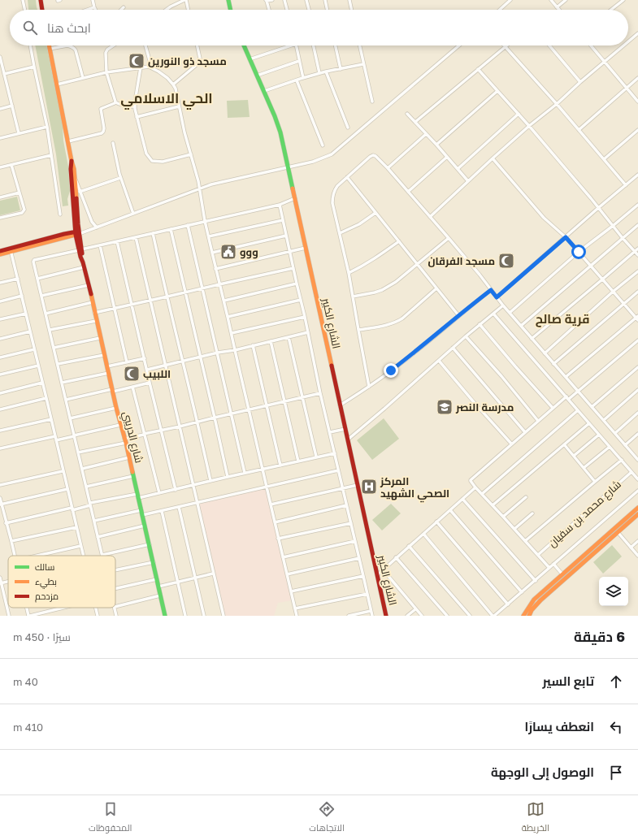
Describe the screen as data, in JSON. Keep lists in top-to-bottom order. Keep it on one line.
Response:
{"streets":{"street":["الشارع الكبير","شارع الدريبي","شارع محمد بن سفيان"]},"districts":["الحي الاسلامي","قرية صالح"],"places":{"mosque":["مسجد ذو النورين","مسجد الفرقان","اللبيب"],"public building":["ووو"],"school or university":["مدرسة النصر"],"hospital":["المركز الصحي الشهيد"]},"legend":["سالك","بطيء","مزدحم"],"page":{"search":"ابحث هنا","heading":["6 دقيقة","سيرًا · 450 m"],"list":[["تابع السير","40 m"],["انعطف يسارًا","410 m"],"الوصول إلى الوجهة"],"nav":["الخريطة","الاتجاهات","المحفوظات"]}}
